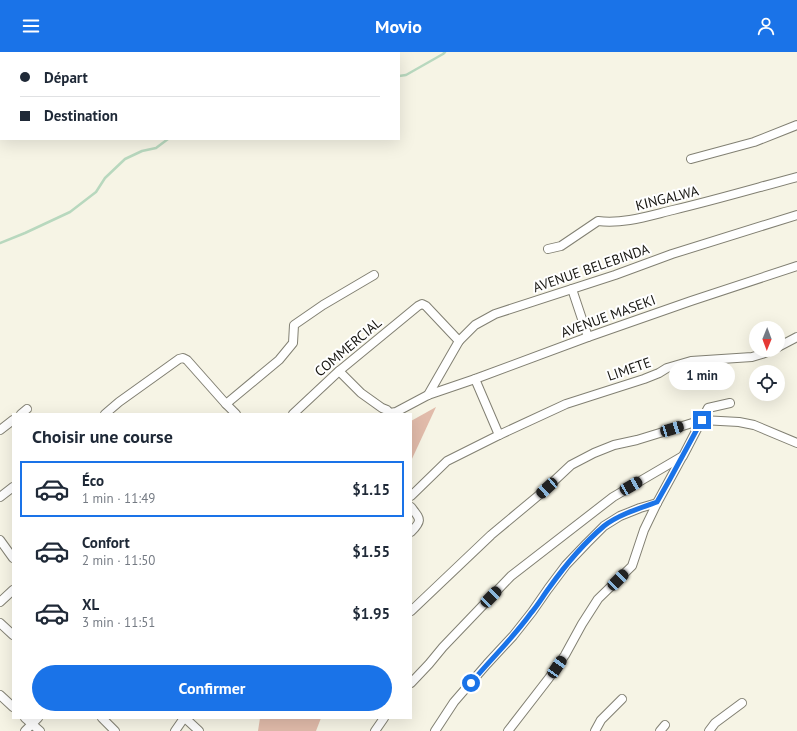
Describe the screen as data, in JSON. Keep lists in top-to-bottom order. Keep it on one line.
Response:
{"streets":{"street":["KINGALWA","AVENUE BELEBINDA","AVENUE MASEKI","COMMERCIAL","LIMETE"]},"crossings":[["AVENUE BELEBINDA","AVENUE MASEKI"],["AVENUE BELEBINDA","COMMERCIAL"],["AVENUE MASEKI","COMMERCIAL"]],"north":"bottom","page":{"header":"Movio","banner":["Départ","Destination"],"bubble":"1 min","heading":"Choisir une course","list":[{"name":"Éco","note":"1 min · 11:49","value":"$1.15"},{"name":"Confort","note":"2 min · 11:50","value":"$1.55"},{"name":"XL","note":"3 min · 11:51","value":"$1.95"}],"buttons":"Confirmer"}}
